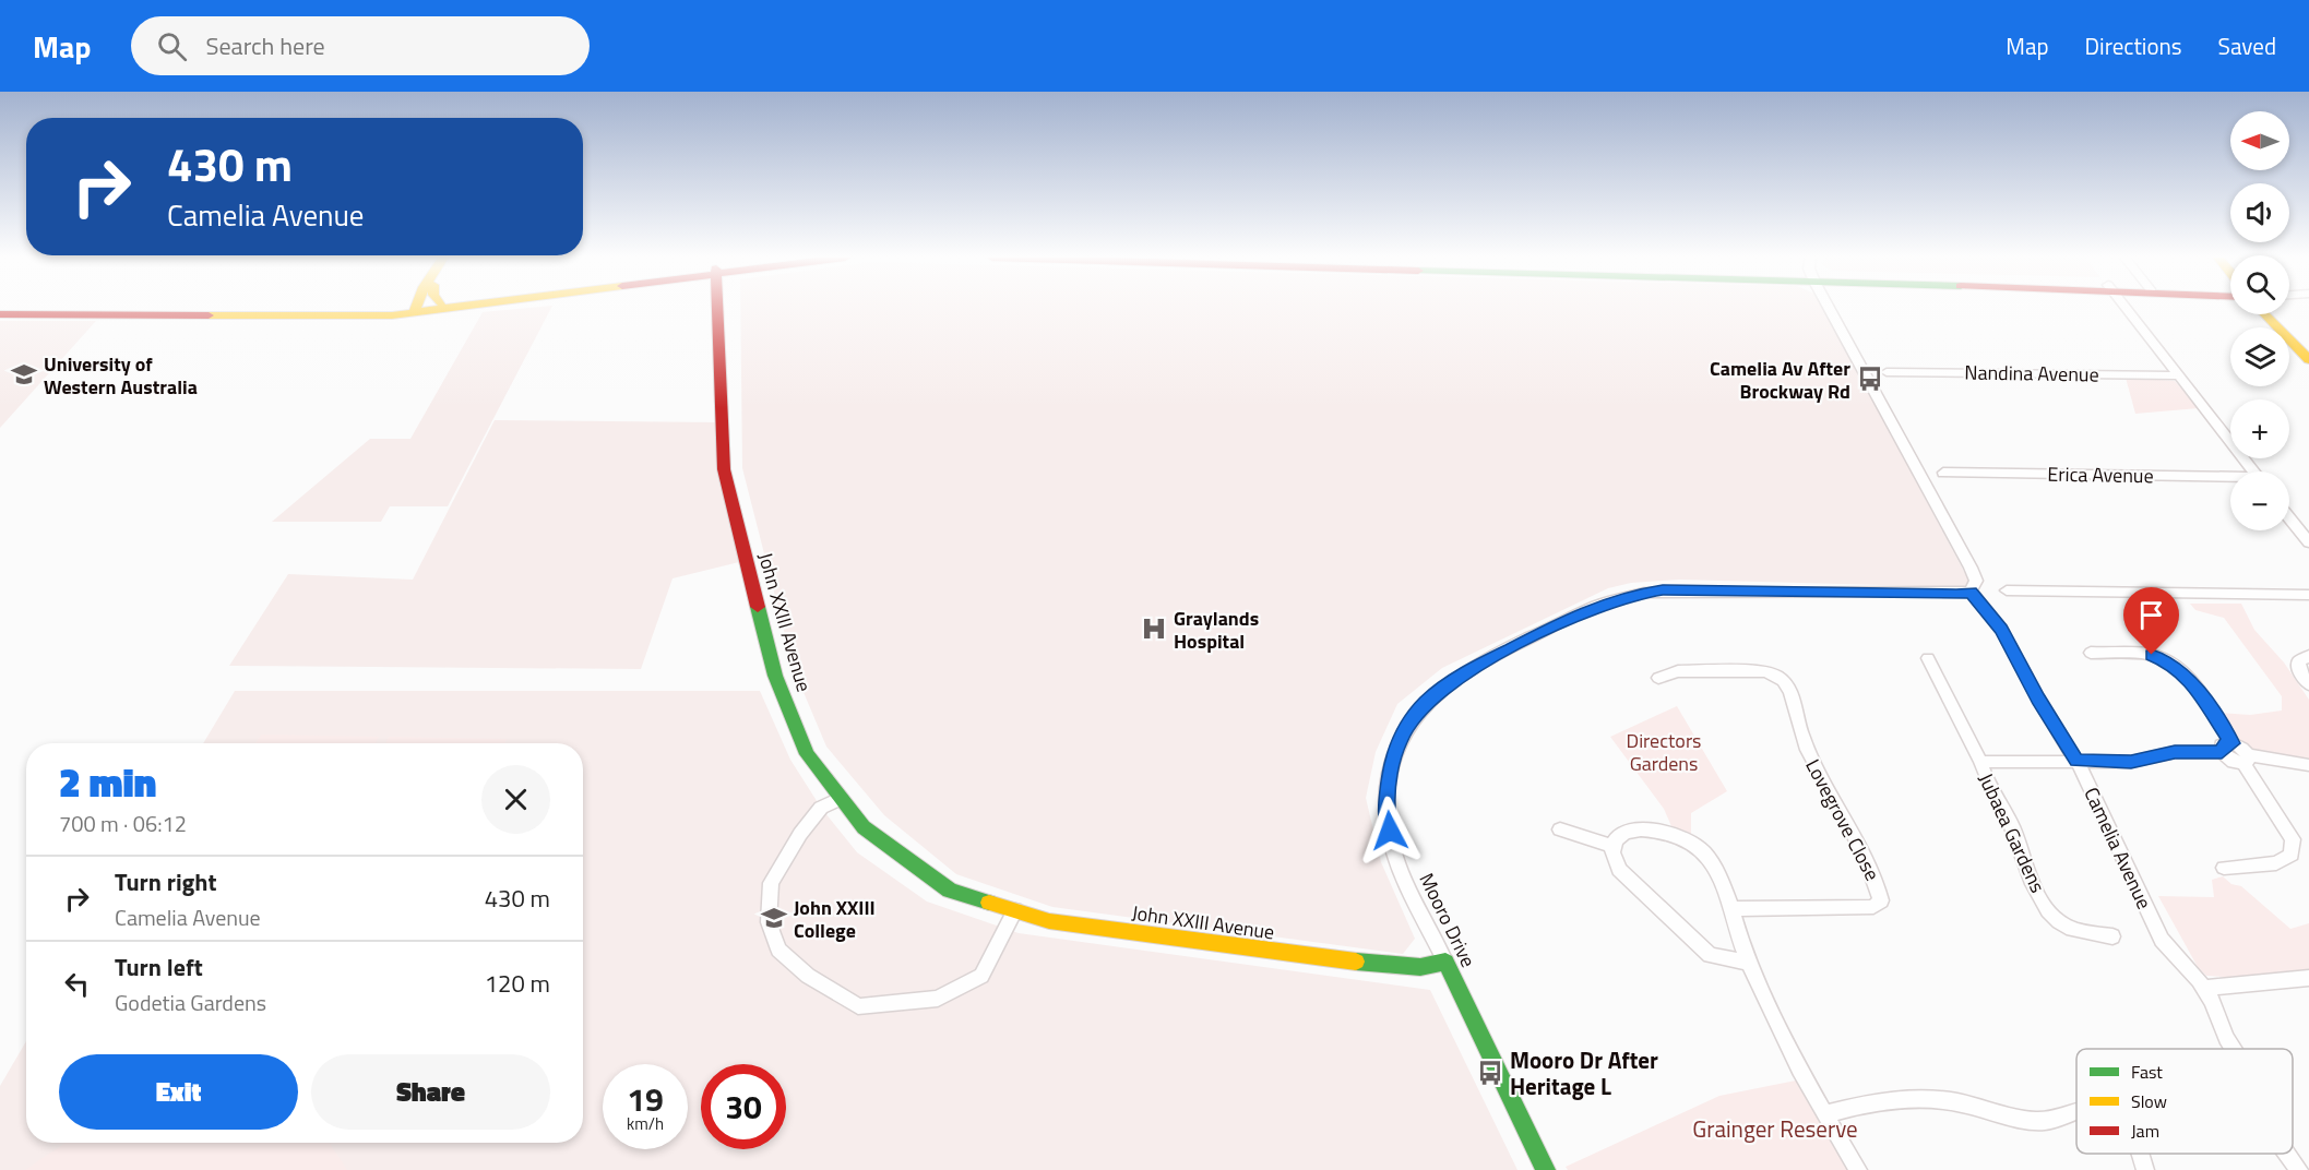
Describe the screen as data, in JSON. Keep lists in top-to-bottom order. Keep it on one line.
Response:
{"streets":{"main road":["John XXIII Avenue","Mooro Drive"],"street":["Nandina Avenue","Erica Avenue","Lovegrove Close","Jubaea Gardens","Camelia Avenue"]},"crossings":[["John XXIII Avenue","Mooro Drive"],["Jubaea Gardens","Camelia Avenue"],["Camelia Avenue","Mooro Drive"]],"parks":["Directors Gardens","Grainger Reserve"],"places":{"school or university":["University of Western Australia","John XXIII College"],"bus stop":["Camelia Av After Brockway Rd","Mooro Dr After Heritage L"],"hospital":["Graylands Hospital"]},"legend":["Fast","Slow","Jam"],"north":"left","page":{"header":"Map","search":"Search here","nav":["Map","Directions","Saved"],"map_buttons":["+","−"],"turn":["430 m","Camelia Avenue"],"heading":["2 min","700 m · 06:12"],"list":[{"name":"Turn right","note":"Camelia Avenue","value":"430 m"},{"name":"Turn left","note":"Godetia Gardens","value":"120 m"}],"buttons":["Exit","Share"],"speed":"19 km/h","limit":"30"}}
